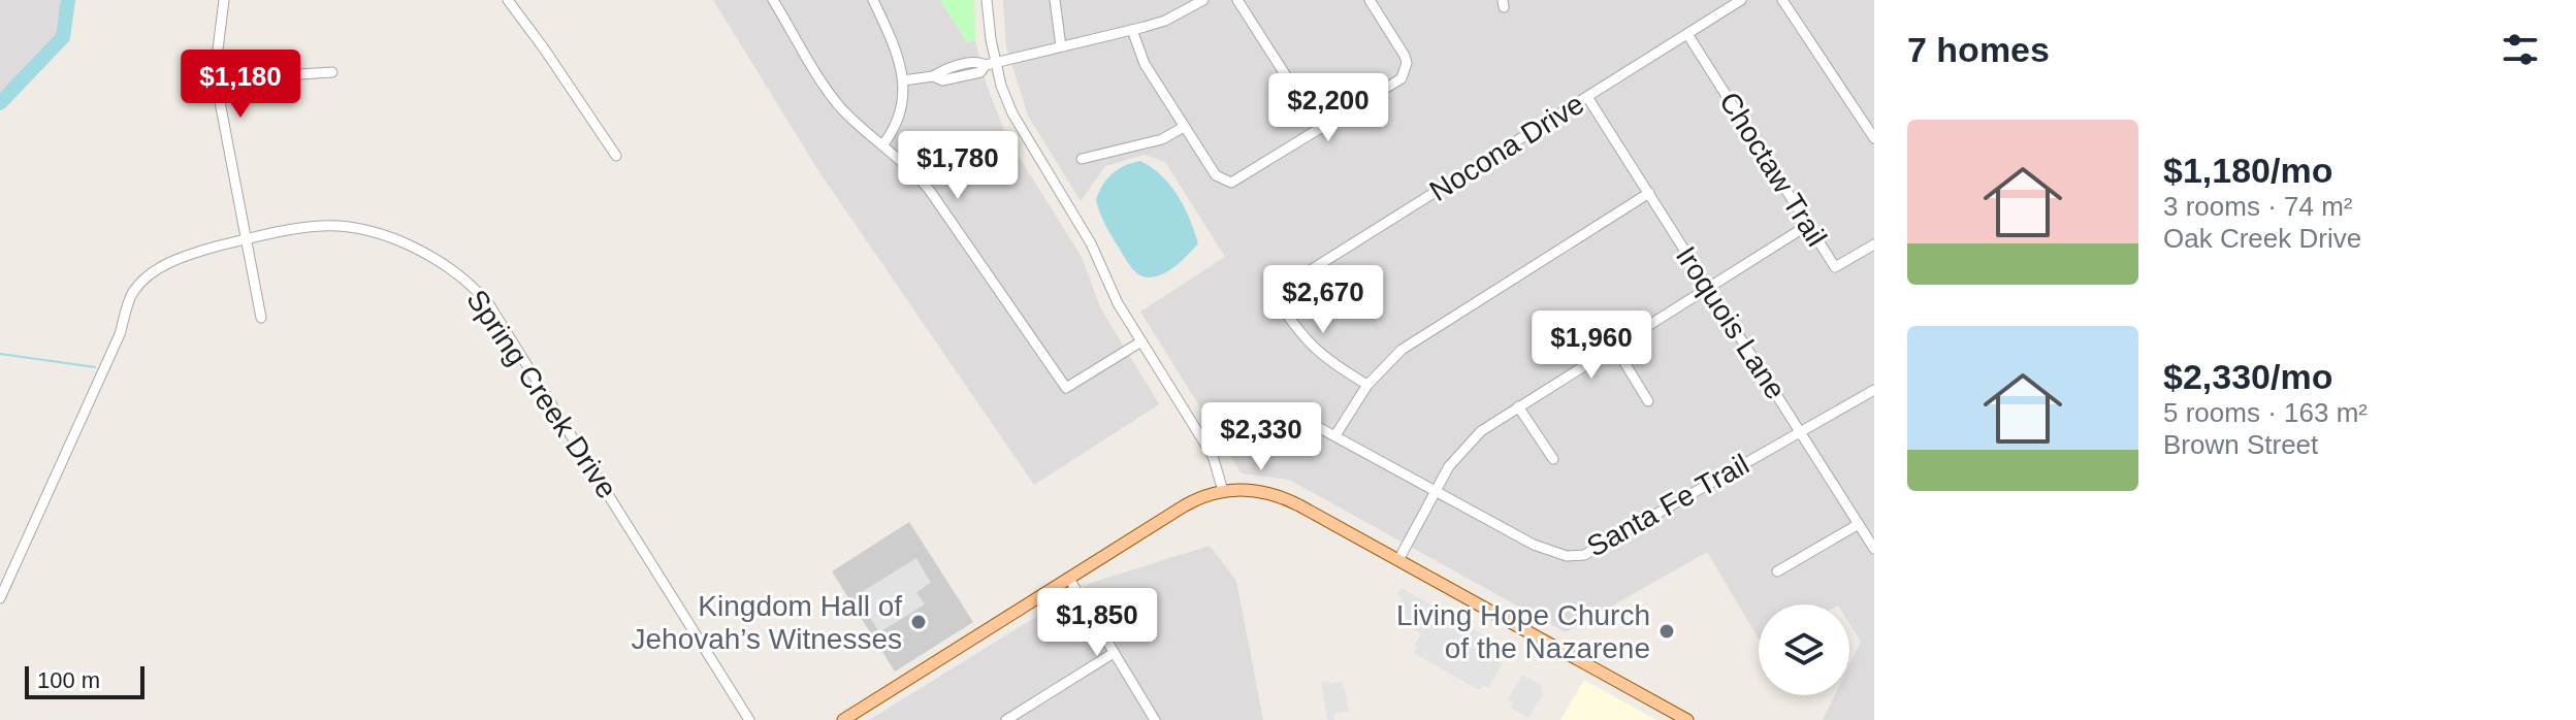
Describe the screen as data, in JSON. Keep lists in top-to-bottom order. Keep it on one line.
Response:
{"streets":{"street":["Nocona Drive","Choctaw Trail","Iroquois Lane","Spring Creek Drive","Santa Fe Trail"]},"crossings":[["Nocona Drive","Choctaw Trail"],["Nocona Drive","Iroquois Lane"],["Iroquois Lane","Santa Fe Trail"]],"places":["Kingdom Hall of Jehovah’s Witnesses","Living Hope Church of the Nazarene"],"scale_bar":"100 m","page":{"heading":"7 homes","price":["$1,180","$2,200","$1,780","$2,670","$1,960","$2,330","$1,850"],"list":[{"name":"$1,180/mo","note":"3 rooms · 74 m² · Oak Creek Drive"},{"name":"$2,330/mo","note":"5 rooms · 163 m² · Brown Street"}],"scale":"100 m"}}
